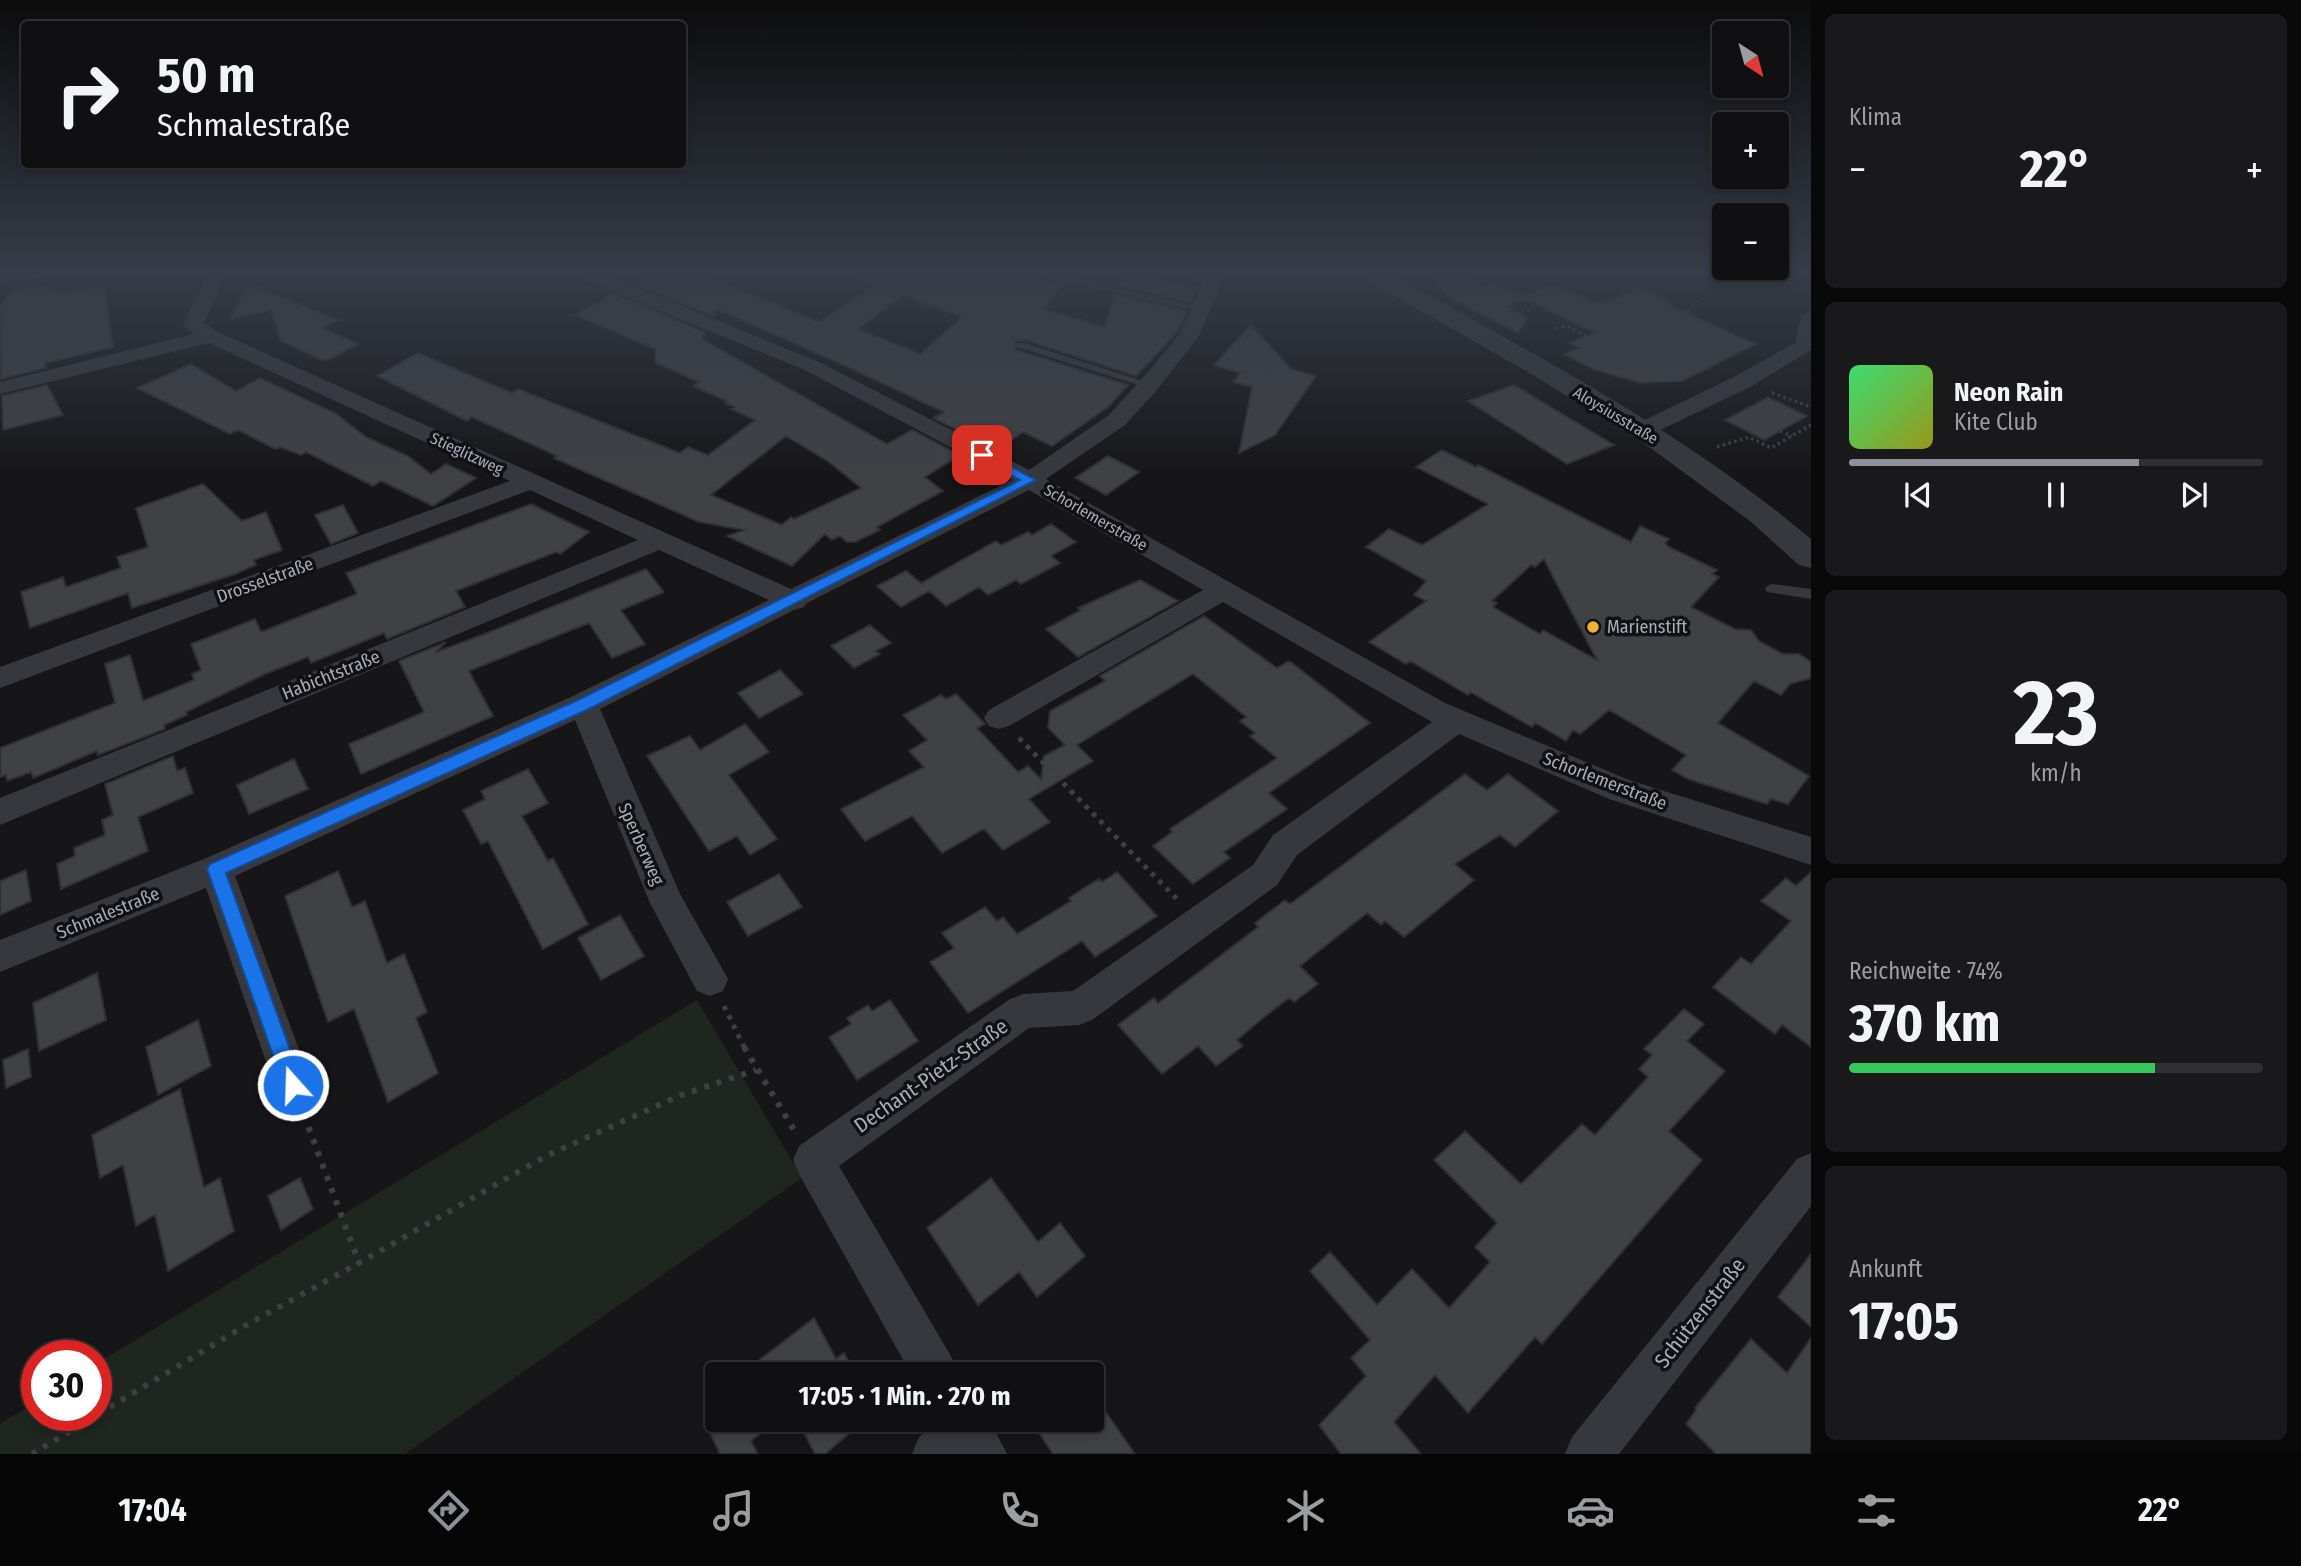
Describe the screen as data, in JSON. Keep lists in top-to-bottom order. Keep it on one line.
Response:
{"streets":{"street":["Aloysiusstraße","Stieglitzweg","Schorlemerstraße","Drosselstraße","Habichtstraße","Sperberweg","Schmalestraße","Dechant-Pietz-Straße","Schützenstraße"]},"crossings":[["Stieglitzweg","Drosselstraße"],["Stieglitzweg","Habichtstraße"],["Stieglitzweg","Schmalestraße"],["Schorlemerstraße","Schmalestraße"],["Schorlemerstraße","Dechant-Pietz-Straße"],["Sperberweg","Schmalestraße"]],"places":["Marienstift"],"north":"bottom right","page":{"tile":["Klima",["23","km/h"],["Reichweite · 74%","370 km"],["Ankunft","17:05"]],"map_buttons":["+","−"],"turn":["50 m","Schmalestraße"],"heat":["−","22°","+"],"song":["Neon Rain","Kite Club"],"limit":"30","trip":"17:05 · 1 Min. · 270 m","tabs":["17:04","22°"]}}
